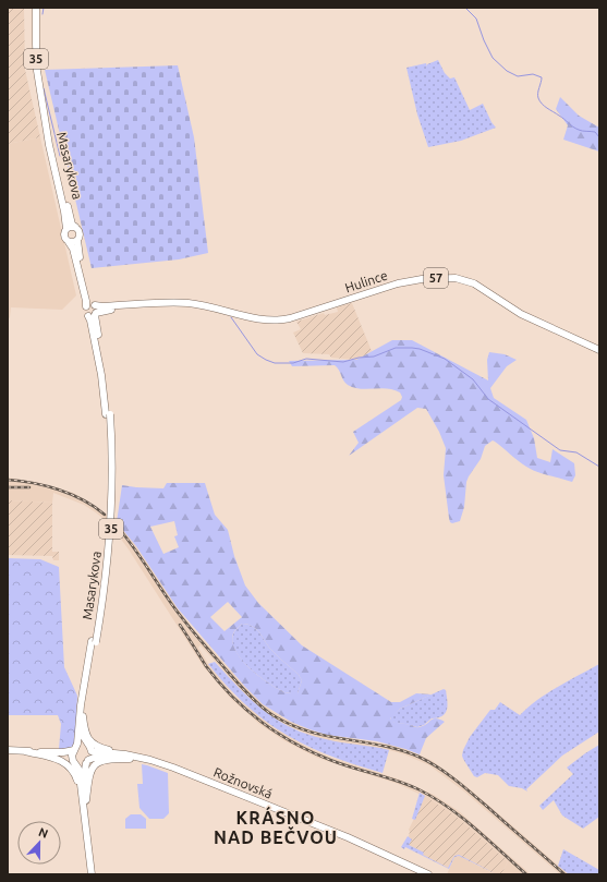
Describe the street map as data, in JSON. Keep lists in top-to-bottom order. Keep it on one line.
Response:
{"streets":{"main road":["35","Masarykova","57","Hulince","Rožnovská"]},"crossings":[["35","Masarykova"],["35","Hulince"],["35","Rožnovská"],["Masarykova","Hulince"],["Masarykova","Rožnovská"]],"districts":["KRÁSNO NAD BEČVOU"],"north":"top"}
